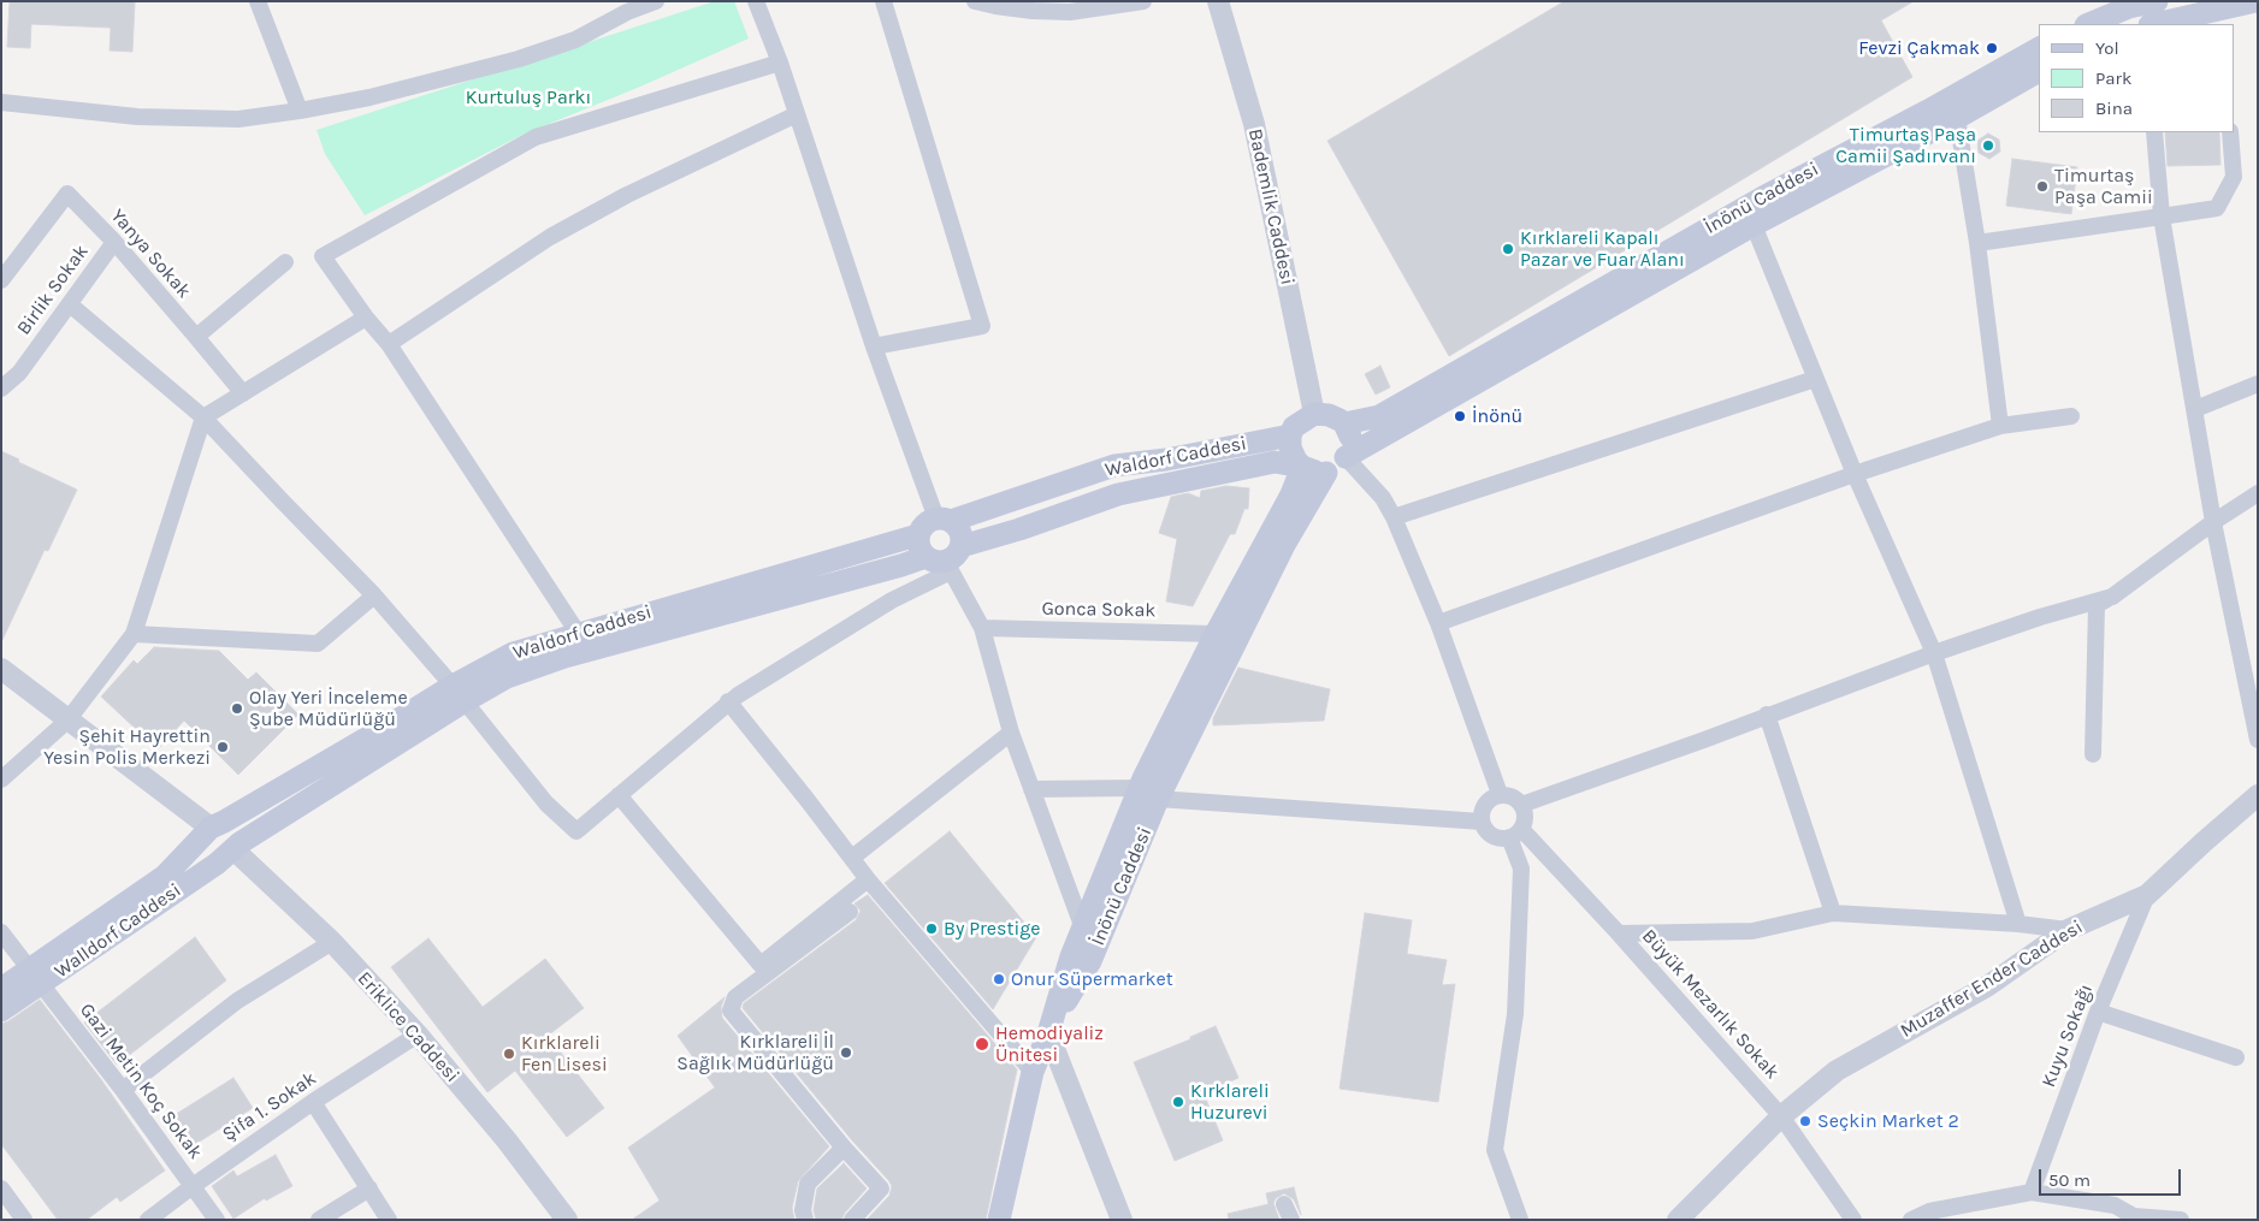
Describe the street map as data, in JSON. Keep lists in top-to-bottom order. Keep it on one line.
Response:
{"streets":{"main road":["İnönü Caddesi","Waldorf Caddesi","Walldorf Caddesi"],"street":["Bademlik Caddesi","Yanya Sokak","Birlik Sokak","Gonca Sokak","Muzaffer Ender Caddesi","Büyük Mezarlık Sokak","Eriklice Caddesi","Kuyu Sokağı","Gazi Metin Koç Sokak","Şifa 1. Sokak"]},"crossings":[["İnönü Caddesi","Bademlik Caddesi"],["İnönü Caddesi","Waldorf Caddesi"],["İnönü Caddesi","Gonca Sokak"],["Bademlik Caddesi","Waldorf Caddesi"],["Yanya Sokak","Birlik Sokak"],["Waldorf Caddesi","Walldorf Caddesi"],["Waldorf Caddesi","Eriklice Caddesi"],["Walldorf Caddesi","Eriklice Caddesi"],["Walldorf Caddesi","Gazi Metin Koç Sokak"],["Muzaffer Ender Caddesi","Büyük Mezarlık Sokak"],["Muzaffer Ender Caddesi","Kuyu Sokağı"],["Eriklice Caddesi","Şifa 1. Sokak"],["Gazi Metin Koç Sokak","Şifa 1. Sokak"]],"parks":["Kurtuluş Parkı"],"places":["Fevzi Çakmak","Timurtaş Paşa Camii Şadırvanı","Timurtaş Paşa Camii","Kırklareli Kapalı Pazar ve Fuar Alanı","İnönü","Olay Yeri İnceleme Şube Müdürlüğü","Şehit Hayrettin Yesin Polis Merkezi","By Prestige","Onur Süpermarket","Hemodiyaliz Ünitesi","Kırklareli İl Sağlık Müdürlüğü","Kırklareli Fen Lisesi","Kırklareli Huzurevi","Seçkin Market 2"],"legend":["Yol","Park","Bina"],"scale_bar":"50 m"}
